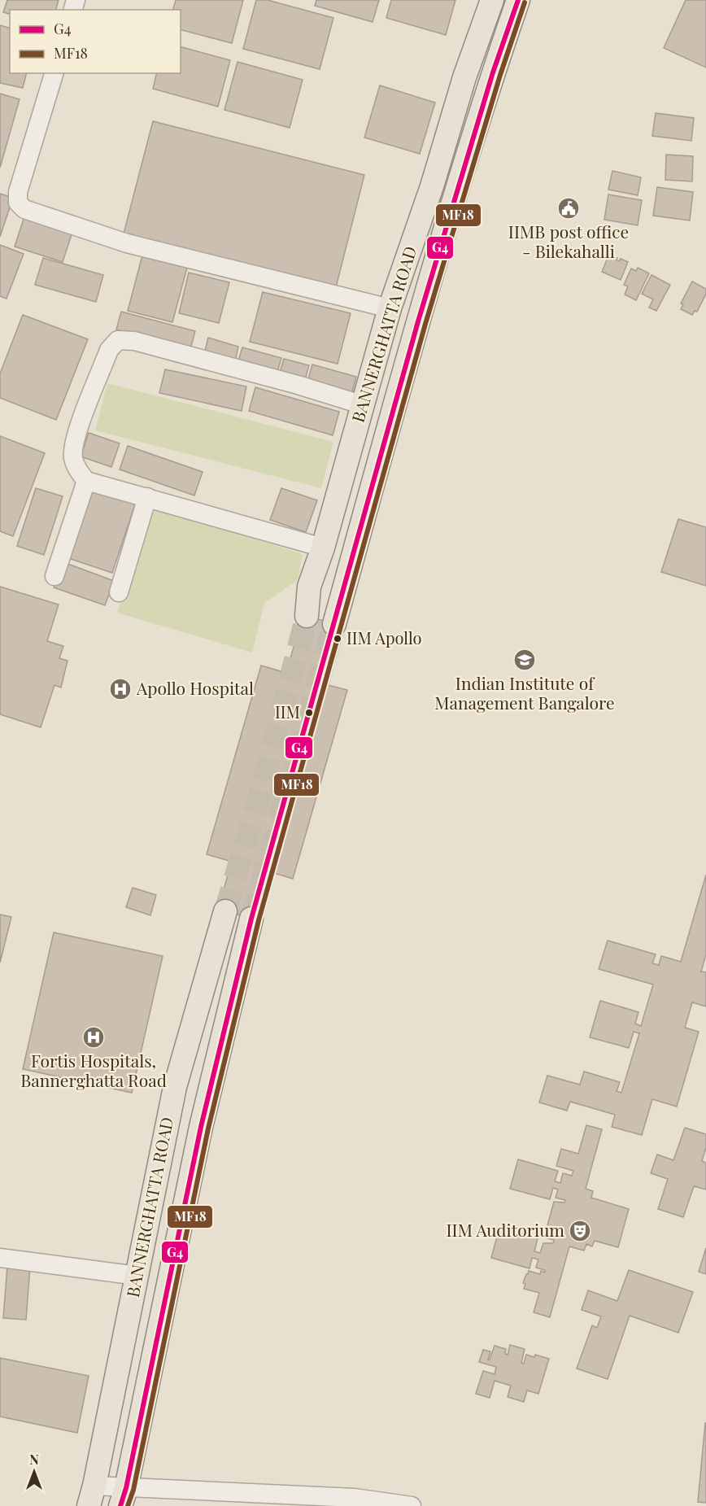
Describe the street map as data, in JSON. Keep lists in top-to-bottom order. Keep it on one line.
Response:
{"streets":{"main road":["BANNERGHATTA ROAD"]},"places":{"public building":["IIMB post office - Bilekahalli"],"other":["IIM Apollo","IIM"],"school or university":["Indian Institute of Management Bangalore"],"hospital":["Apollo Hospital","Fortis Hospitals, Bannerghatta Road"],"theatre":["IIM Auditorium"]},"lines":["transit line G4","transit line MF18"],"legend":["G4","MF18"],"north":"top"}
